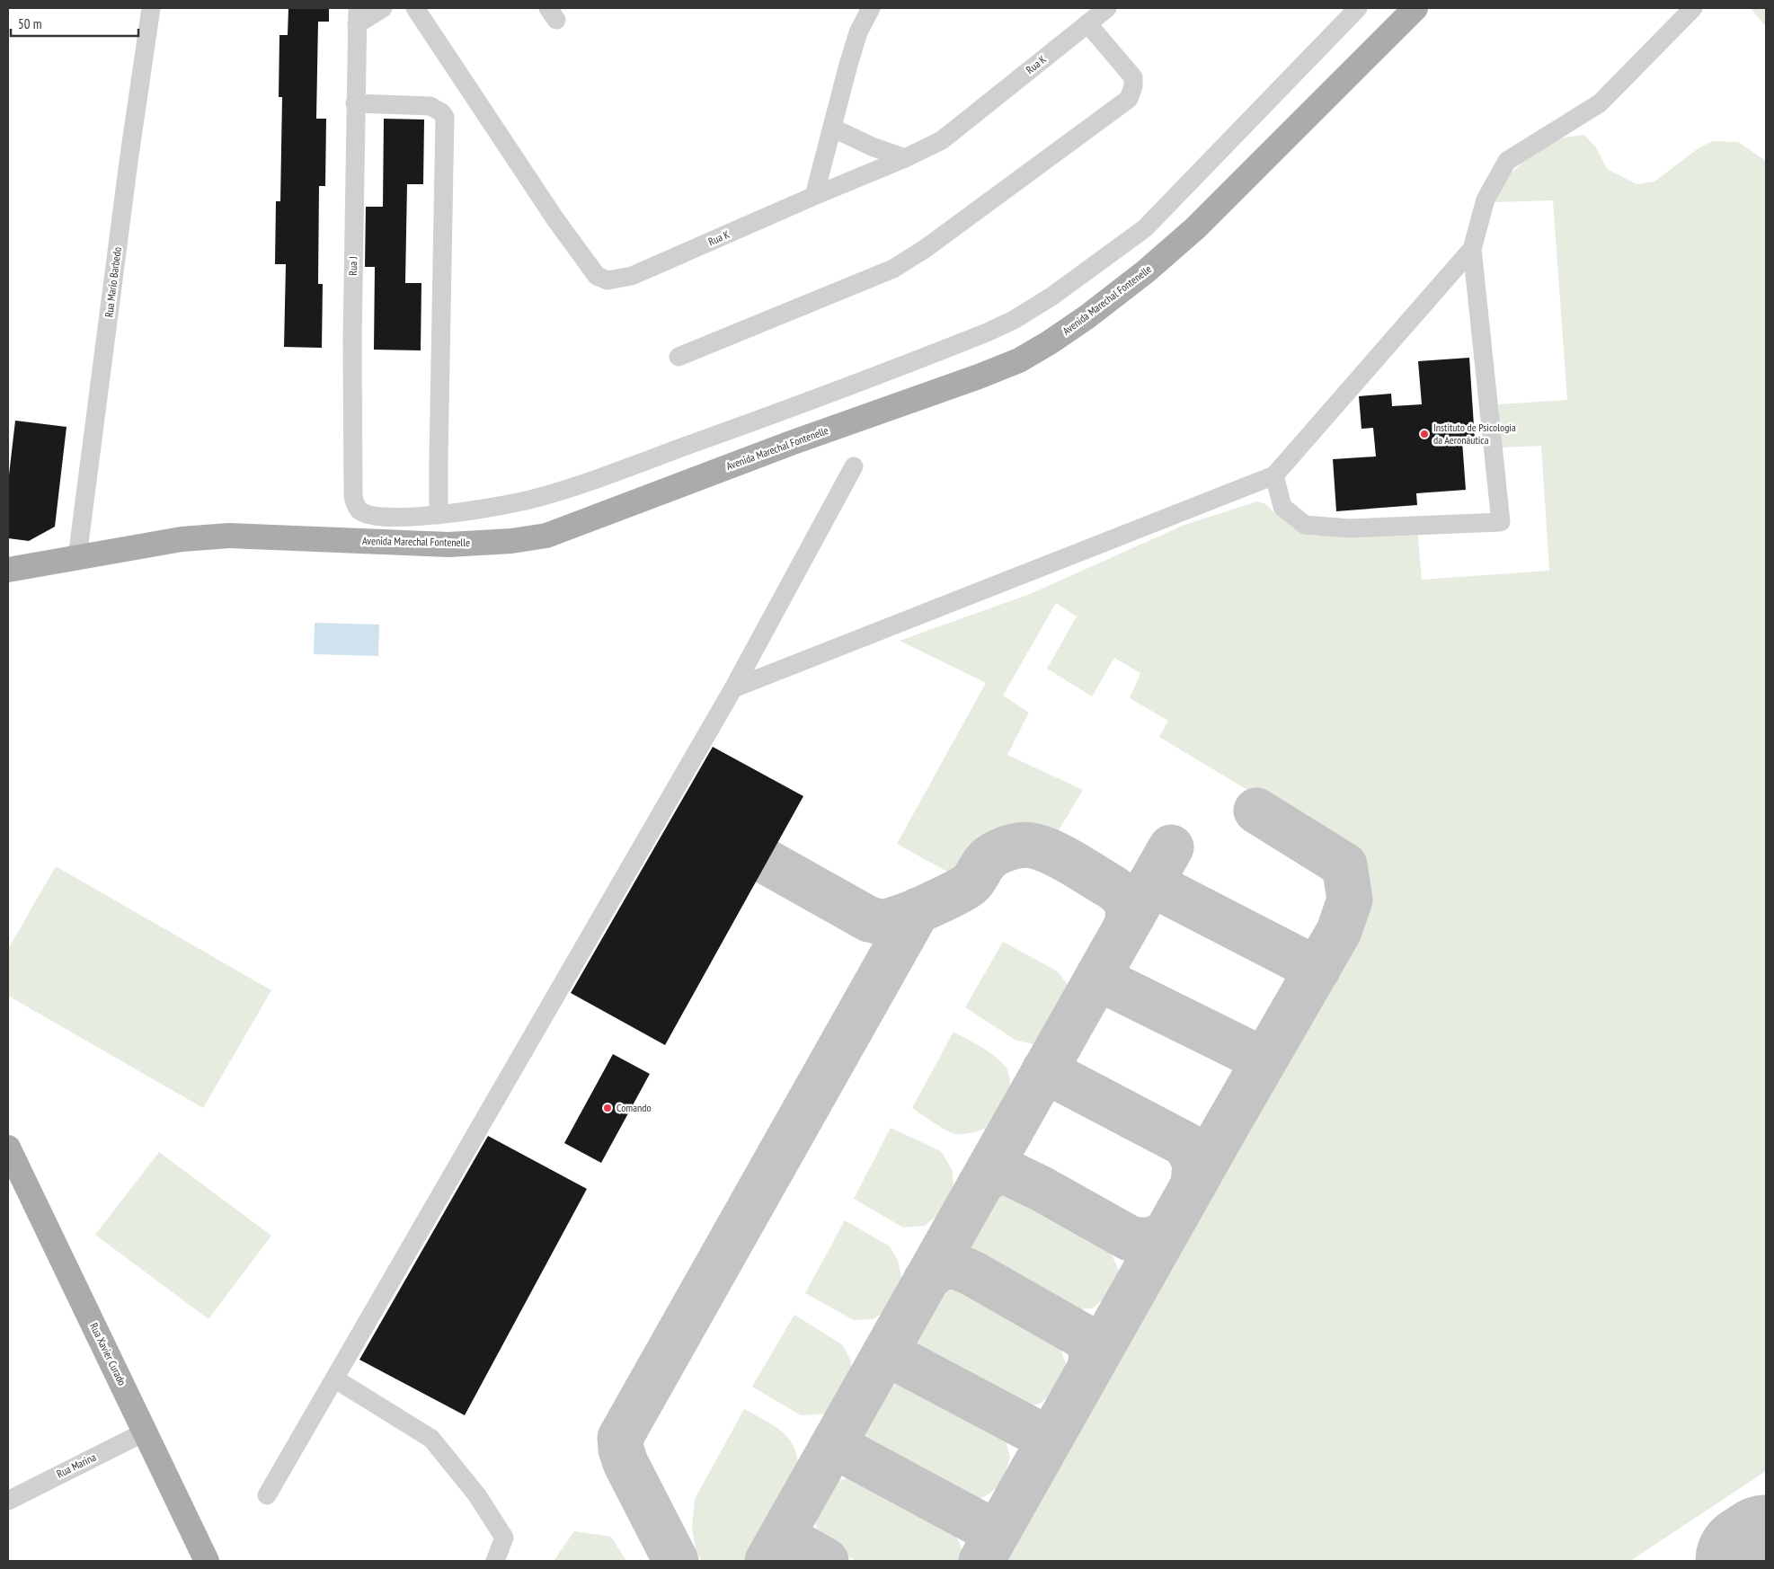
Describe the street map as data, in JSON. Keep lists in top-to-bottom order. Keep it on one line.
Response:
{"streets":{"main road":["Avenida Marechal Fontenelle","Rua Xavier Curado"],"street":["Rua K","Rua J","Rua Mario Barbedo","Rua Marina"]},"crossings":[["Rua Mario Barbedo","Avenida Marechal Fontenelle"],["Rua Xavier Curado","Rua Marina"]],"places":["Instituto de Psicologia da Aeronáutica","Comando"],"scale_bar":"50 m"}
